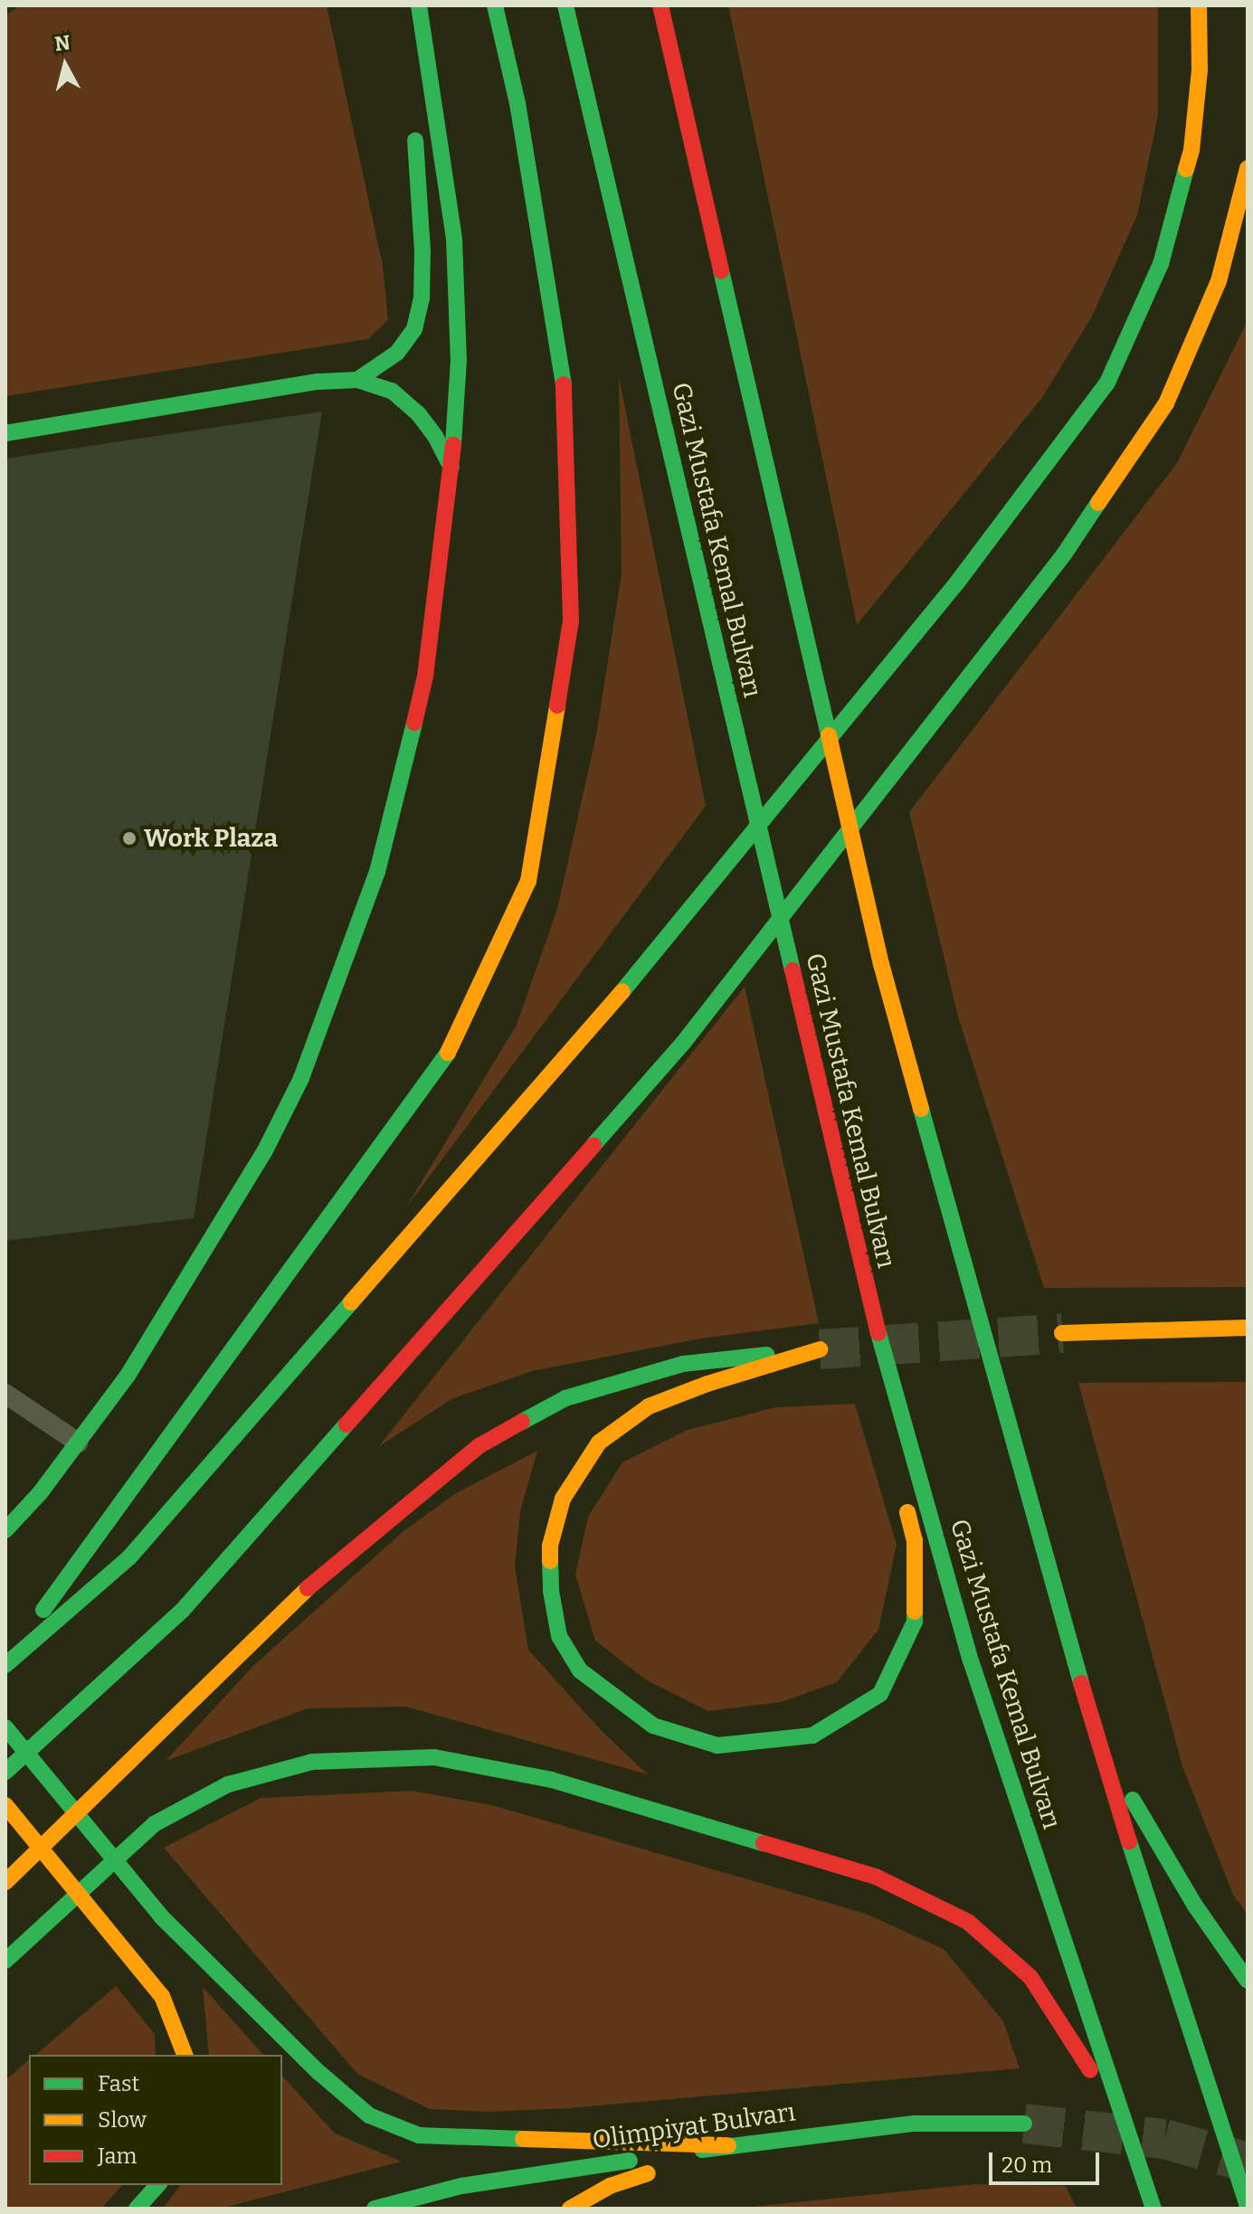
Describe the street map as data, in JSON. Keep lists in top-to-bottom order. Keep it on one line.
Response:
{"streets":{"main road":["Gazi Mustafa Kemal Bulvarı","Olimpiyat Bulvarı"]},"places":["Work Plaza"],"legend":["Fast","Slow","Jam"],"scale_bar":"20 m","north":"top"}
